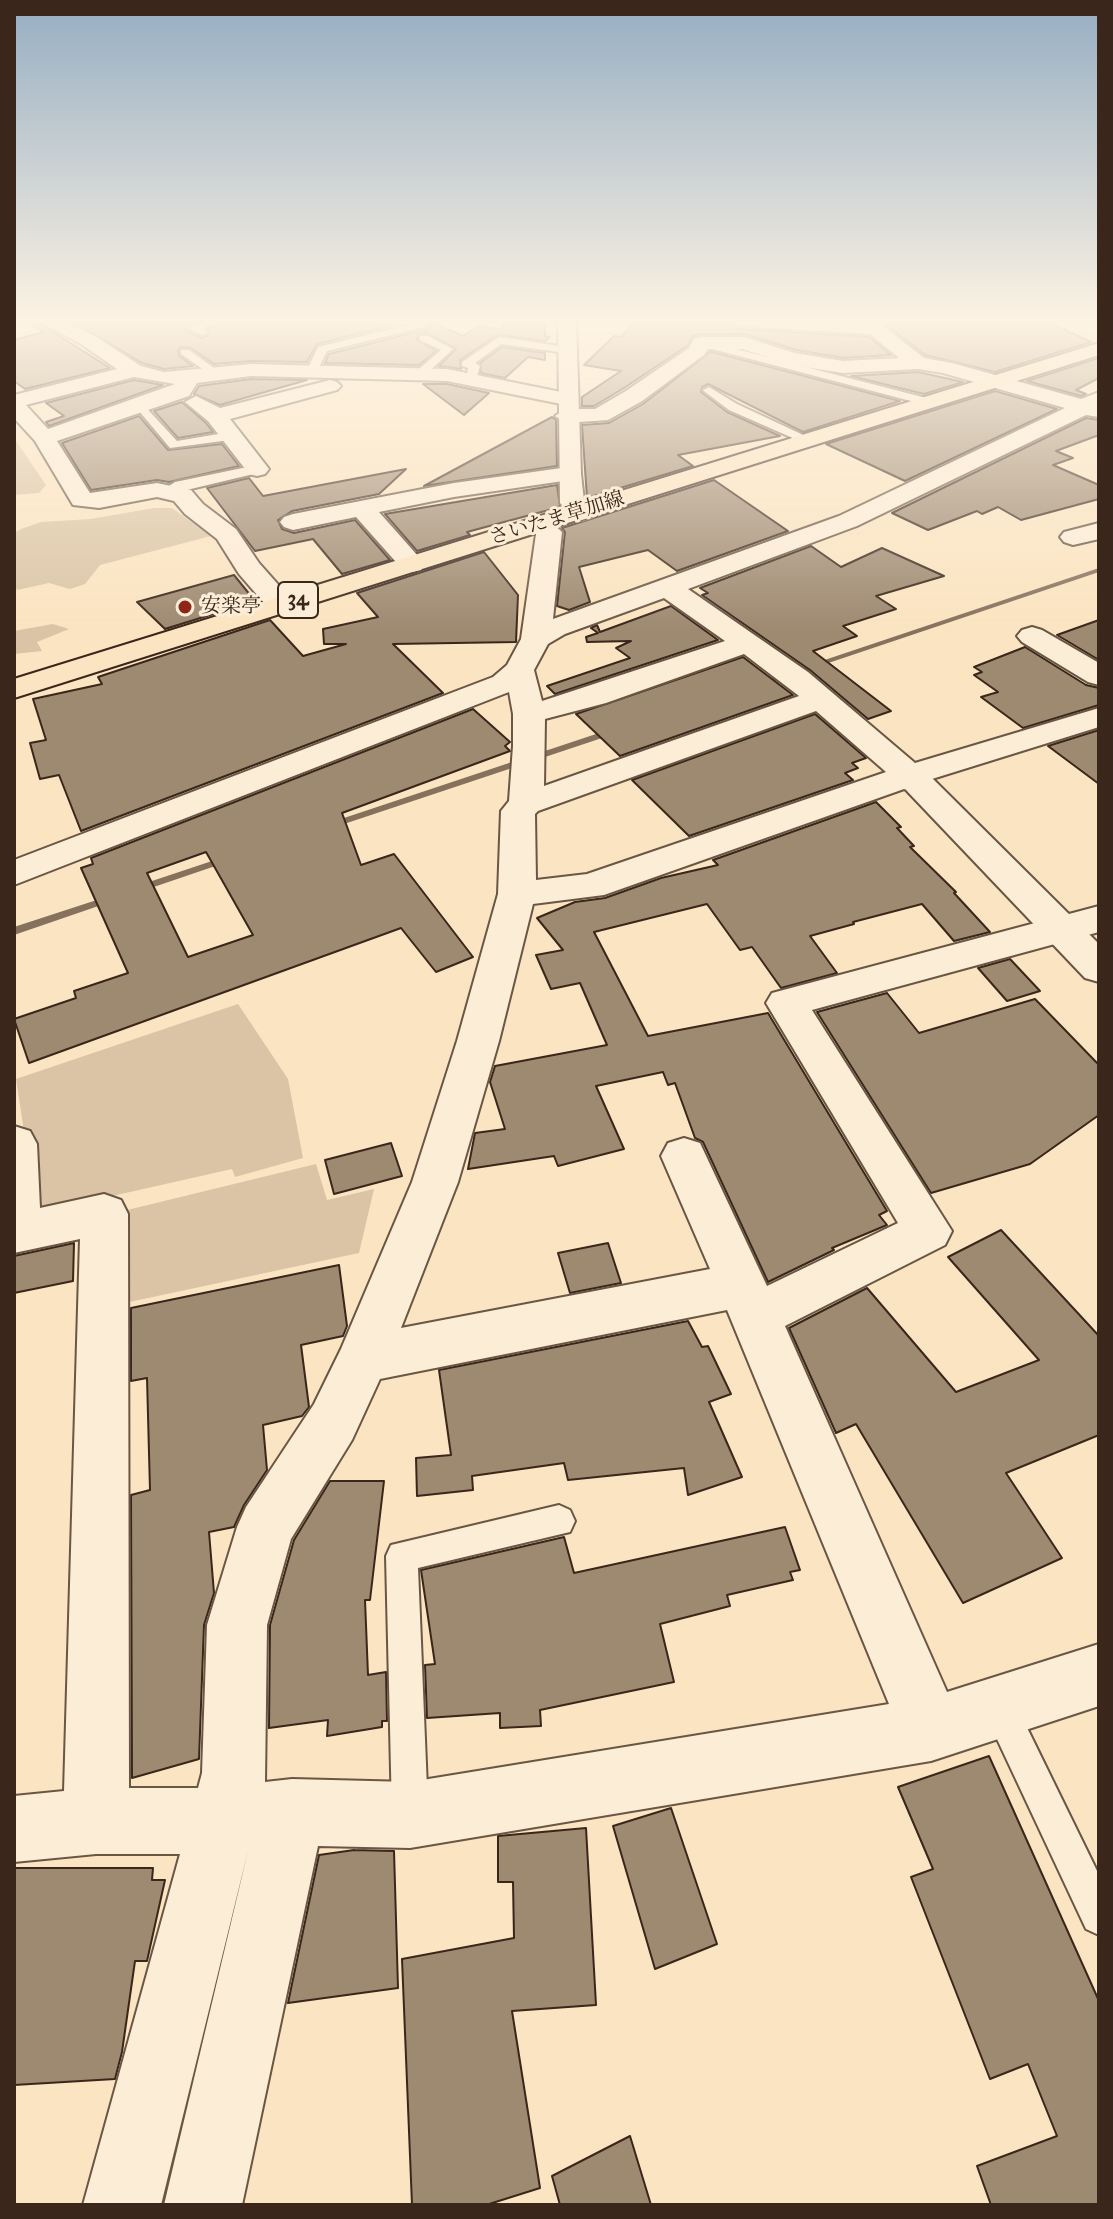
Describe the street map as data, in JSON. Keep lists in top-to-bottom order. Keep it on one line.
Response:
{"streets":{"main road":["さいたま草加線","34"]},"places":["安楽亭"]}
